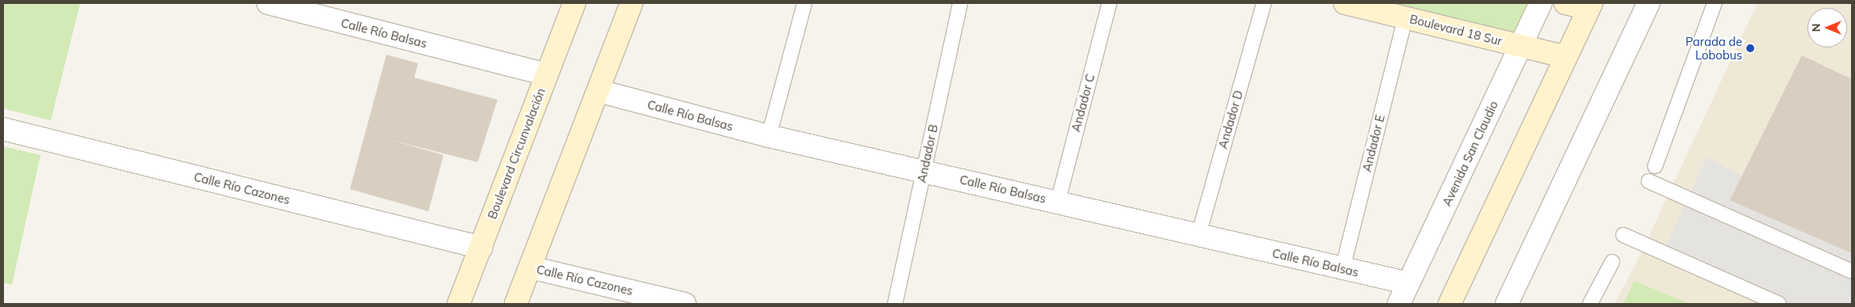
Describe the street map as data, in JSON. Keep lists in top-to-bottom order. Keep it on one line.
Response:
{"streets":{"main road":["Boulevard 18 Sur","Boulevard Circunvalación"],"street":["Calle Río Balsas","Avenida San Claudio","Calle Río Cazones"],"lane":["Andador C","Andador D","Andador E","Andador B"]},"crossings":[["Boulevard 18 Sur","Andador E"],["Boulevard 18 Sur","Avenida San Claudio"],["Calle Río Balsas","Andador C"],["Calle Río Balsas","Andador D"],["Calle Río Balsas","Andador E"],["Calle Río Balsas","Boulevard Circunvalación"],["Calle Río Balsas","Andador B"],["Calle Río Balsas","Avenida San Claudio"],["Boulevard Circunvalación","Calle Río Cazones"]],"places":["Parada de Lobobus"],"north":"left"}
